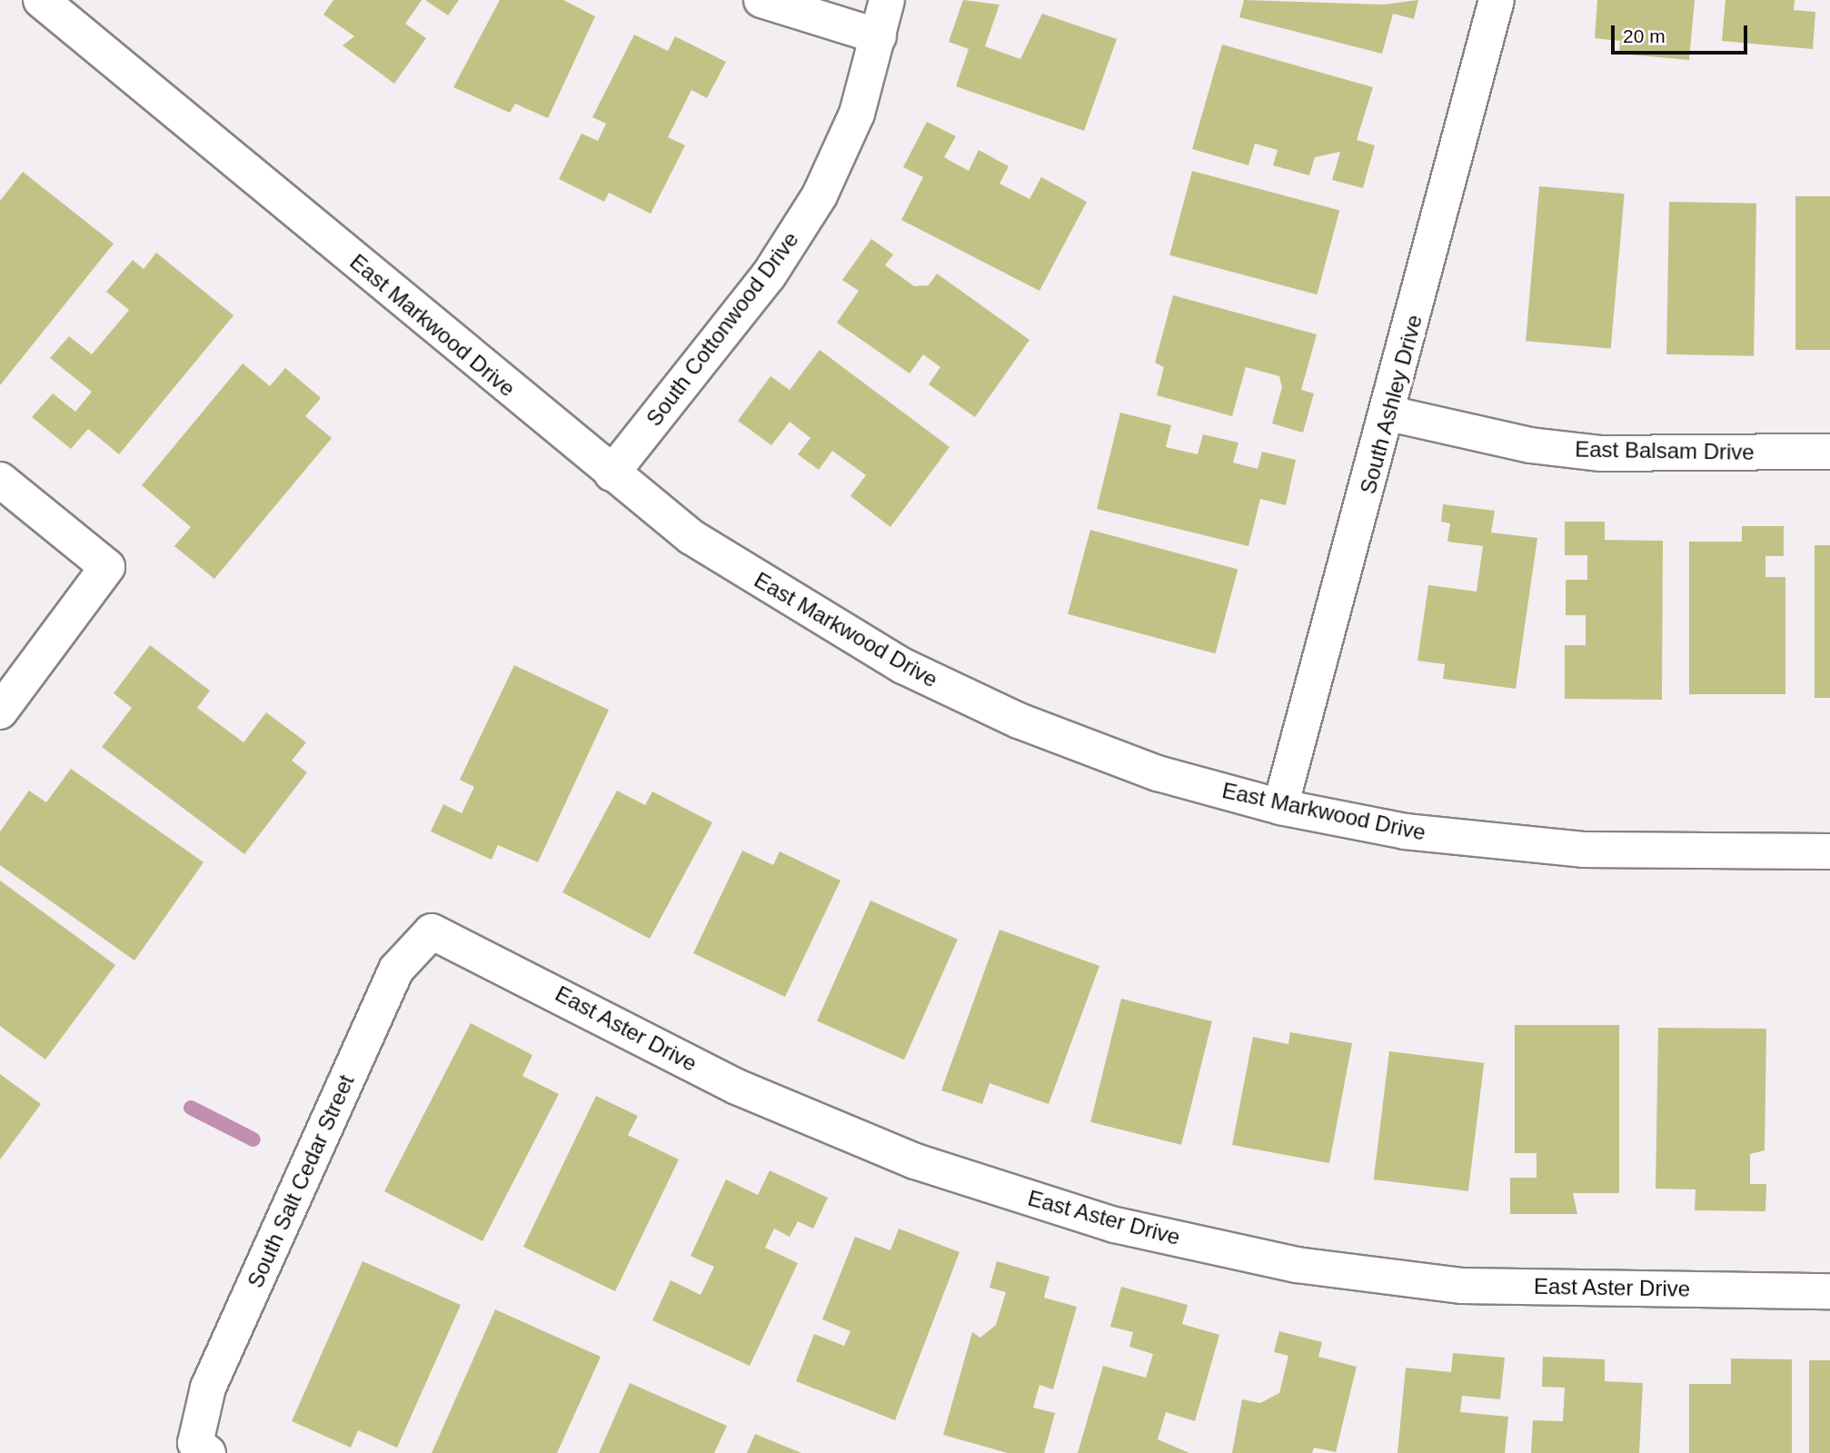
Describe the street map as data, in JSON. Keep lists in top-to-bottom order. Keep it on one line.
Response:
{"streets":{"street":["East Markwood Drive","South Cottonwood Drive","South Ashley Drive","East Balsam Drive","East Aster Drive","South Salt Cedar Street"]},"crossings":[["East Markwood Drive","South Cottonwood Drive"],["East Markwood Drive","South Ashley Drive"],["South Ashley Drive","East Balsam Drive"],["East Aster Drive","South Salt Cedar Street"]],"scale_bar":"20 m"}
